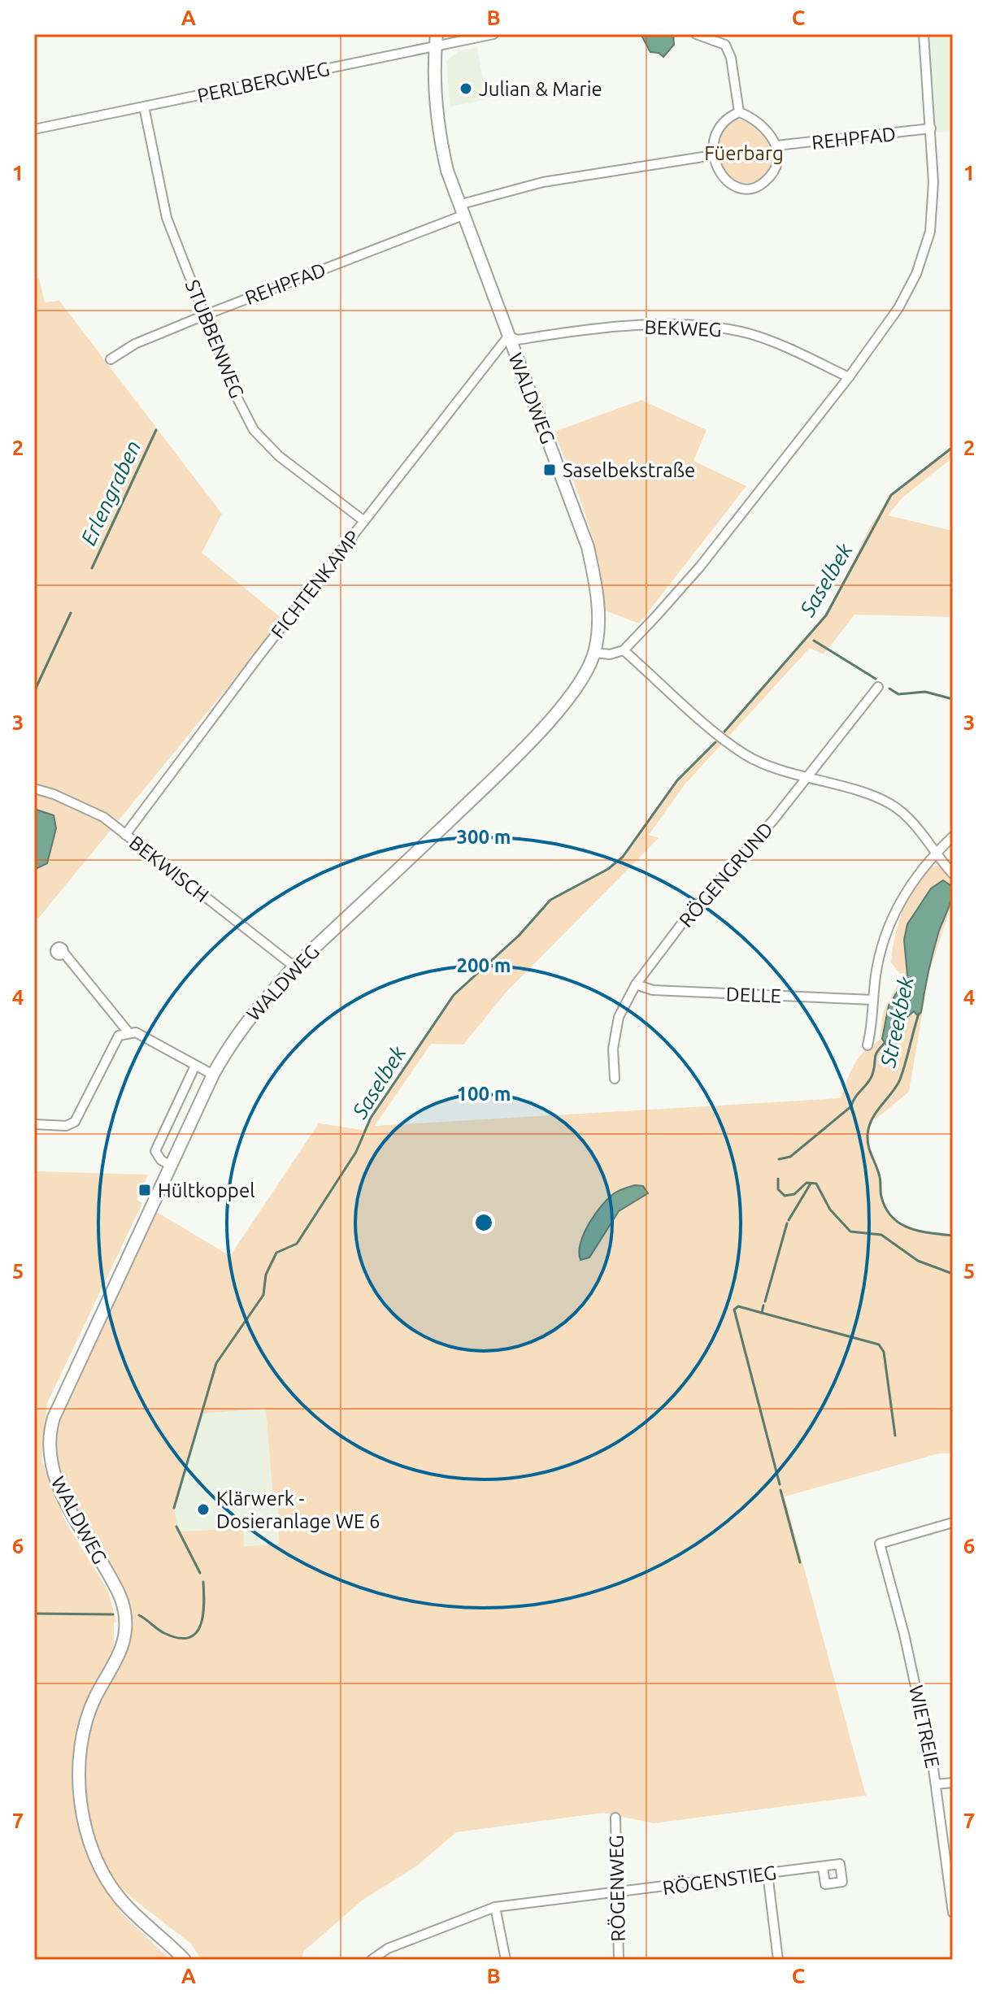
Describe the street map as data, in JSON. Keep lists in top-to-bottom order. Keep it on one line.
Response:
{"streets":{"main road":["WALDWEG"],"street":["PERLBERGWEG","REHPFAD","BEKWEG","STUBBENWEG","FICHTENKAMP","BEKWISCH","RÖGENGRUND","DELLE","WIETREIE","RÖGENSTIEG","RÖGENWEG"]},"crossings":[["PERLBERGWEG","STUBBENWEG"],["PERLBERGWEG","WALDWEG"],["REHPFAD","STUBBENWEG"],["REHPFAD","WALDWEG"],["BEKWEG","WALDWEG"],["BEKWEG","FICHTENKAMP"],["STUBBENWEG","FICHTENKAMP"],["WALDWEG","FICHTENKAMP"],["WALDWEG","BEKWISCH"],["FICHTENKAMP","BEKWISCH"],["RÖGENGRUND","DELLE"],["RÖGENSTIEG","RÖGENWEG"]],"water":["Erlengraben","Saselbek","Streekbek"],"parks":["Füerbarg"],"places":{"other":["Julian & Marie","Klärwerk - Dosieranlage WE 6"],"transit":["Saselbekstraße","Hültkoppel"]},"grid":{"columns":["A","B","C"],"rows":["1","2","3","4","5","6","7"]},"rings":["300 m","200 m","100 m"]}
